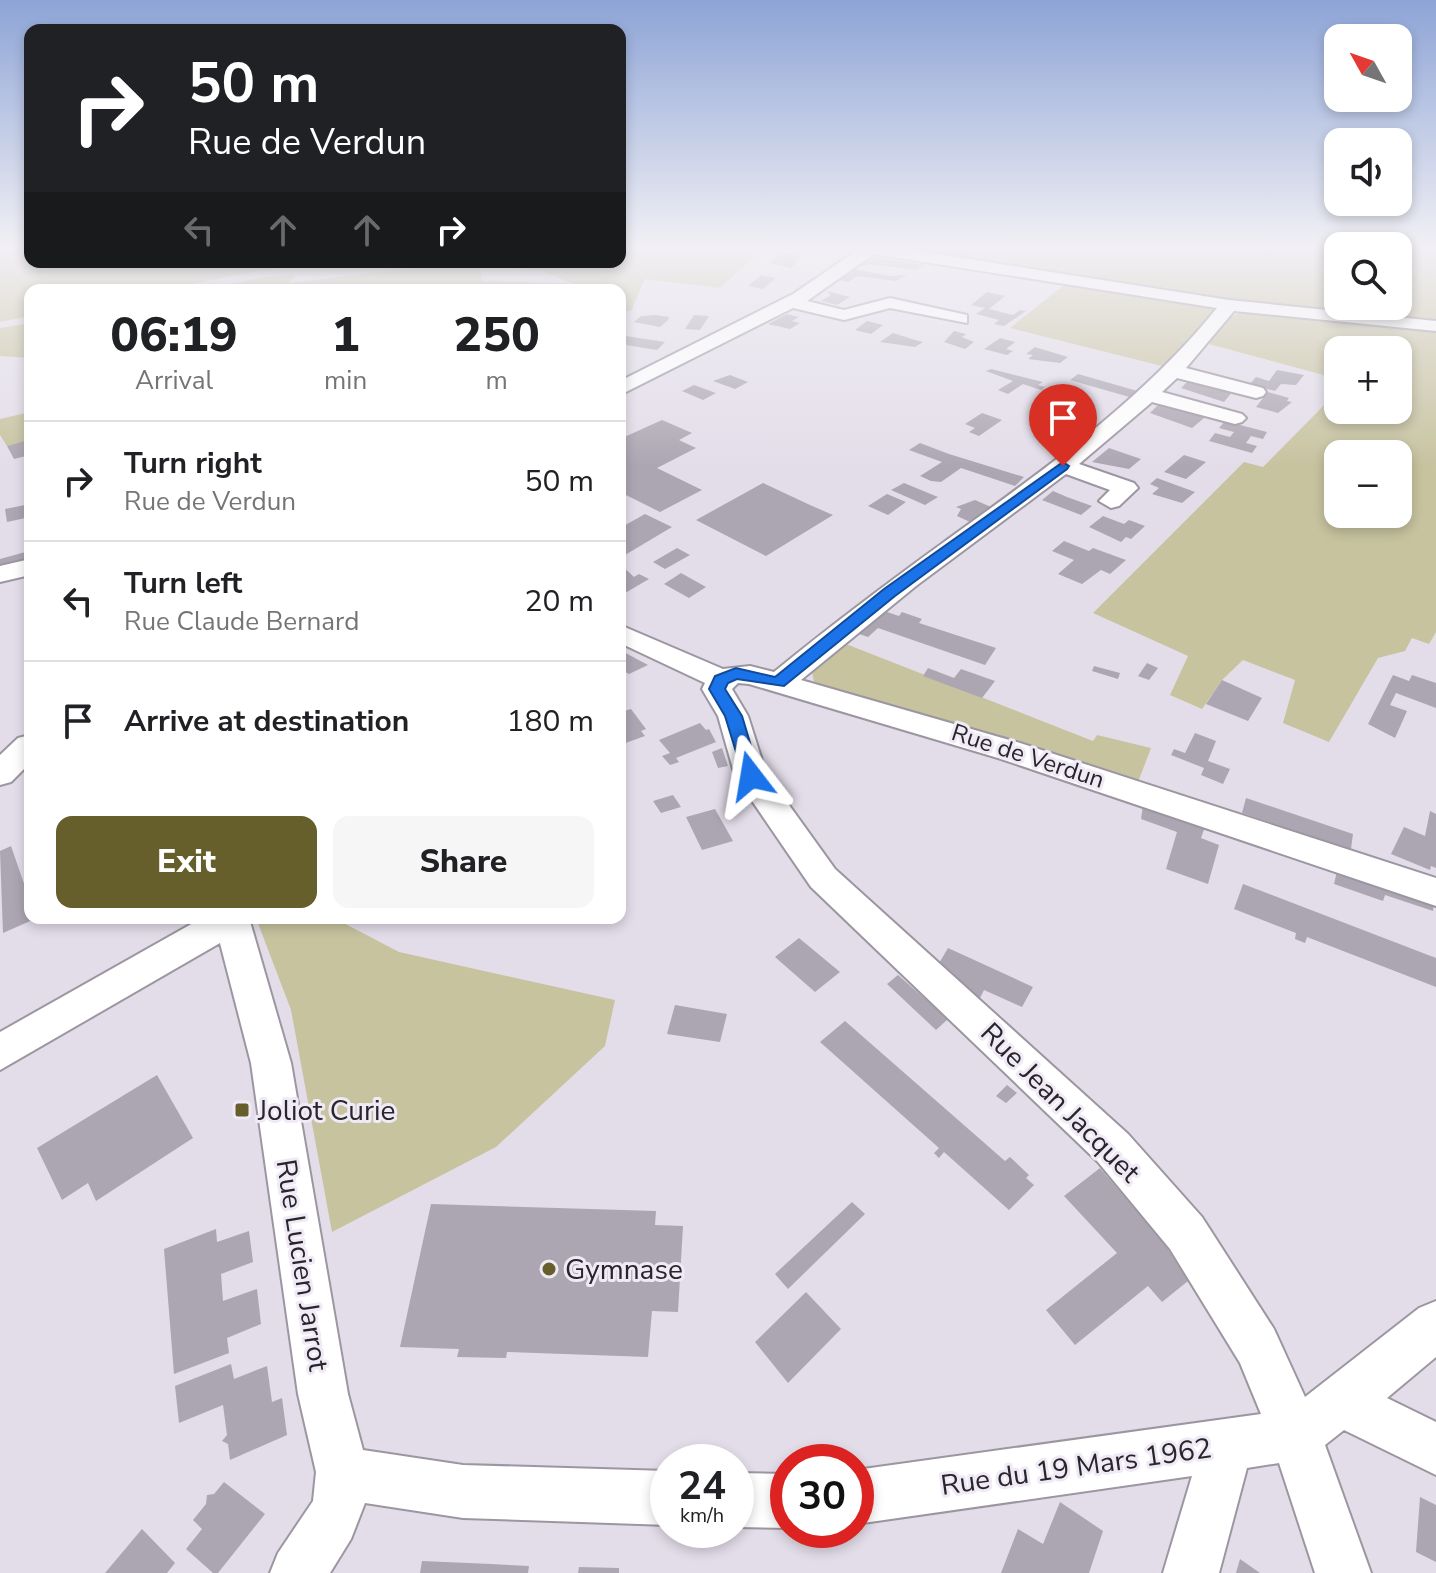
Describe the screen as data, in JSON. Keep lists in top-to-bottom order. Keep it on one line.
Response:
{"streets":{"street":["Rue de Verdun","Rue Jean Jacquet","Rue Lucien Jarrot","Rue du 19 Mars 1962"]},"crossings":[["Rue de Verdun","Rue Jean Jacquet"],["Rue Jean Jacquet","Rue du 19 Mars 1962"]],"places":{"transit":["Joliot Curie"],"other":["Gymnase"]},"north":"top left","page":{"map_buttons":["+","−"],"turn":["50 m","Rue de Verdun"],"eta":["06:19","Arrival","1","min","250","m"],"list":[{"name":"Turn right","note":"Rue de Verdun","value":"50 m"},{"name":"Turn left","note":"Rue Claude Bernard","value":"20 m"},{"name":"Arrive at destination","value":"180 m"}],"buttons":["Exit","Share"],"speed":"24 km/h","limit":"30"}}
